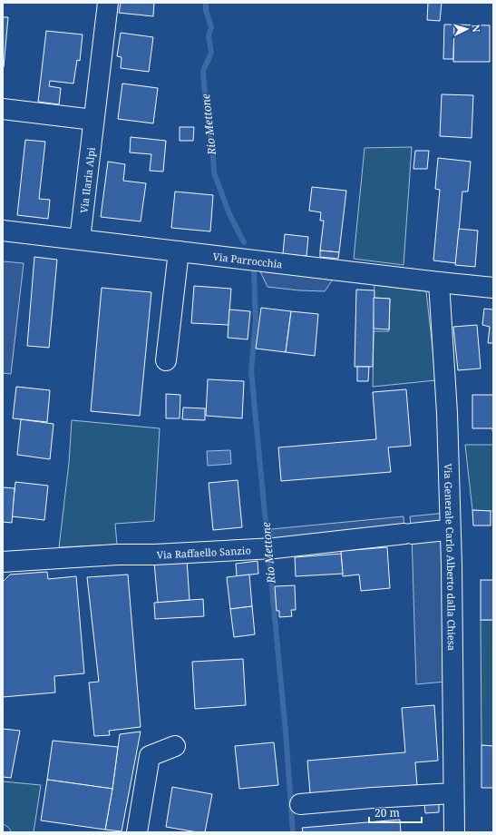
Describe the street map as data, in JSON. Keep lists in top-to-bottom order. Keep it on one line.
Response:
{"streets":{"street":["Via Ilaria Alpi","Via Parrocchia","Via Raffaello Sanzio","Via Generale Carlo Alberto dalla Chiesa"]},"crossings":[["Via Ilaria Alpi","Via Parrocchia"],["Via Parrocchia","Via Generale Carlo Alberto dalla Chiesa"],["Via Raffaello Sanzio","Via Generale Carlo Alberto dalla Chiesa"]],"water":["Rio Mettone"],"scale_bar":"20 m","north":"right"}
